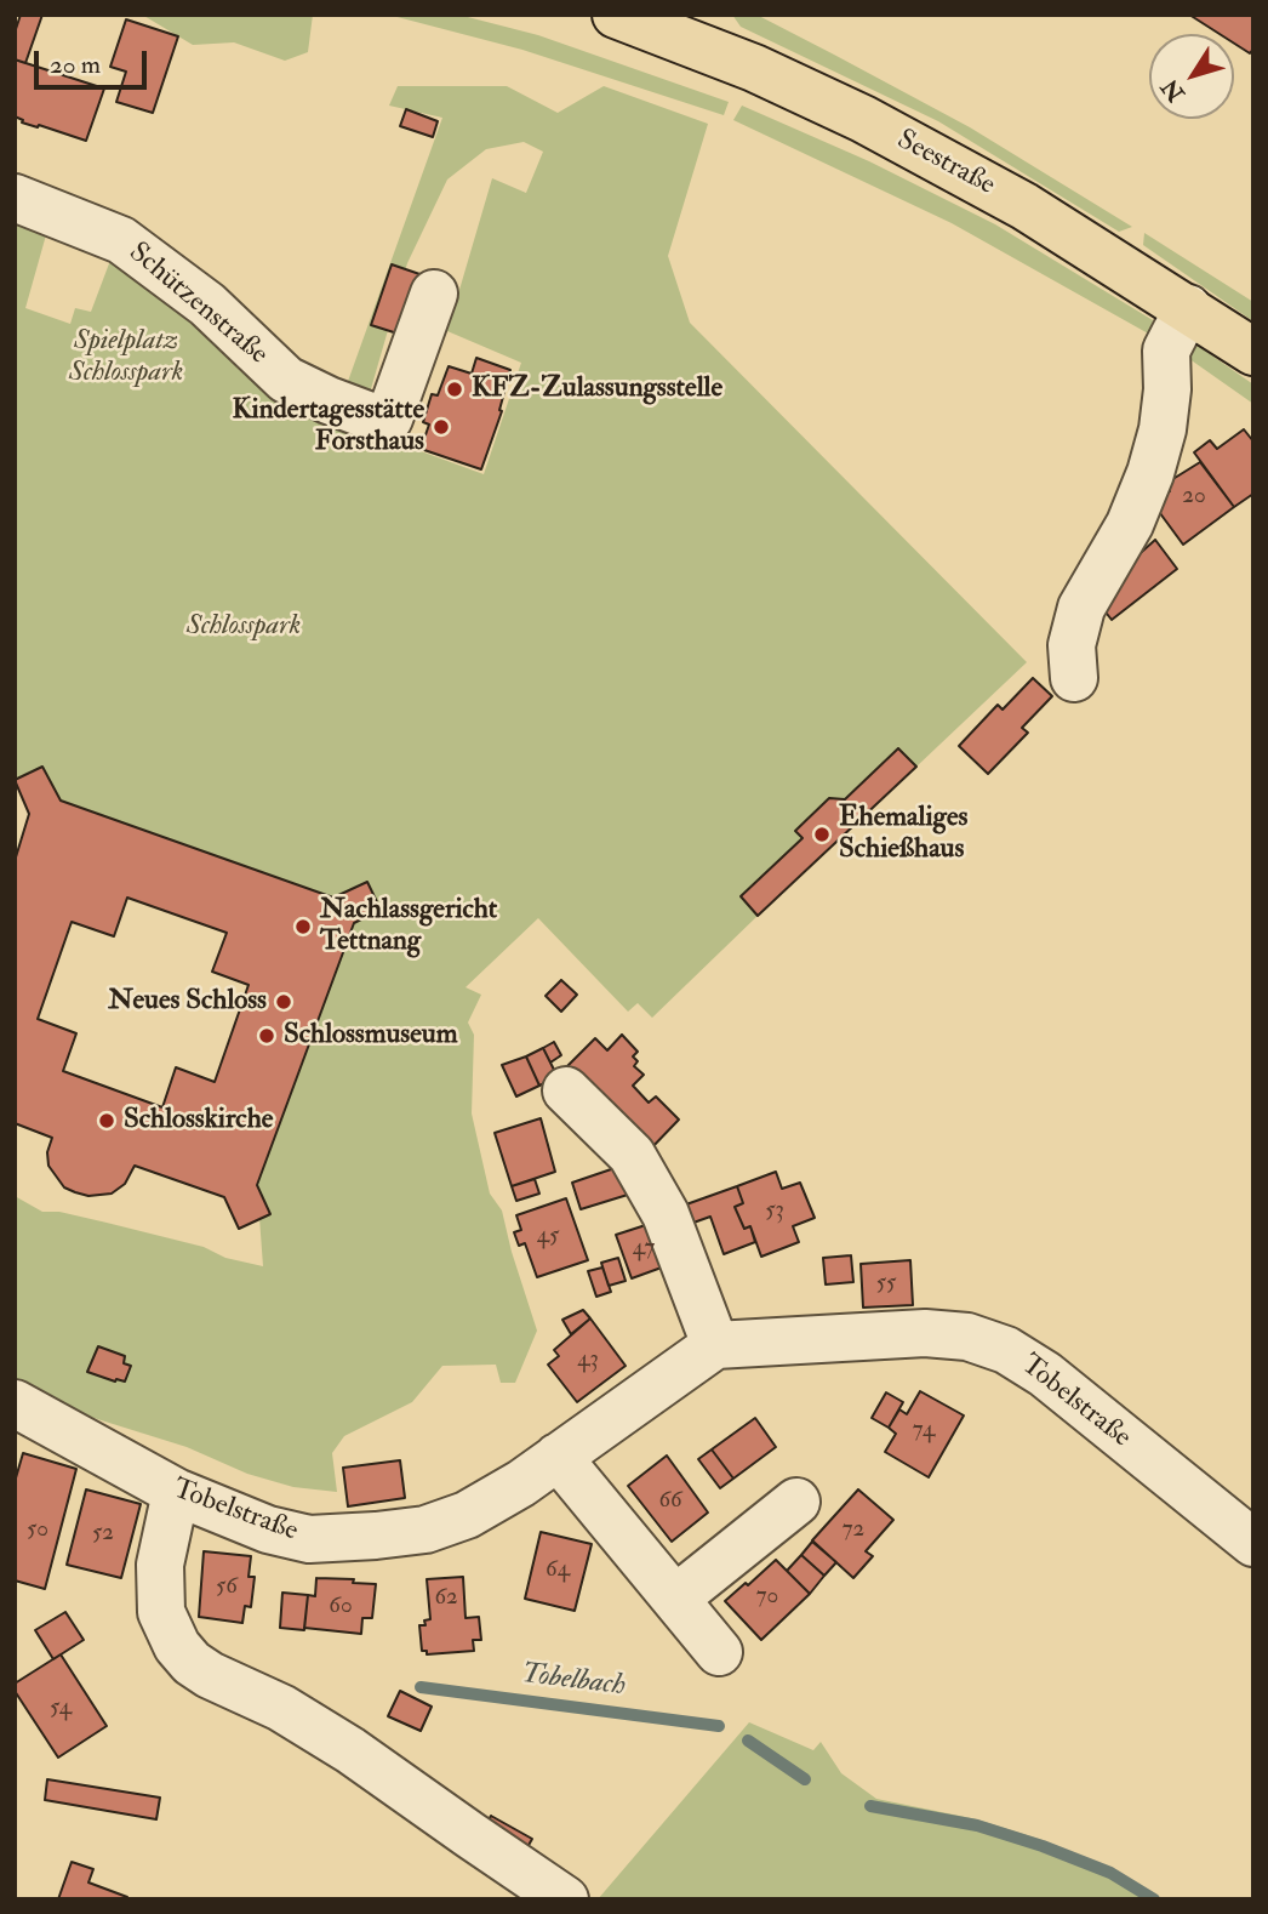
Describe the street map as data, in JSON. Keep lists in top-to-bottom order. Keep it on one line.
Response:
{"streets":{"main road":["Seestraße"],"street":["Schützenstraße","Tobelstraße"]},"water":["Tobelbach"],"parks":["Spielplatz Schlosspark","Schlosspark"],"places":["KFZ-Zulassungsstelle","Kindertagesstätte Forsthaus","Ehemaliges Schießhaus","Nachlassgericht Tettnang","Neues Schloss","Schlossmuseum","Schlosskirche"],"house_numbers":["20","53","45","47","55","43","74","66","50","72","52","64","56","70","62","60","54"],"scale_bar":"20 m","north":"bottom left"}
